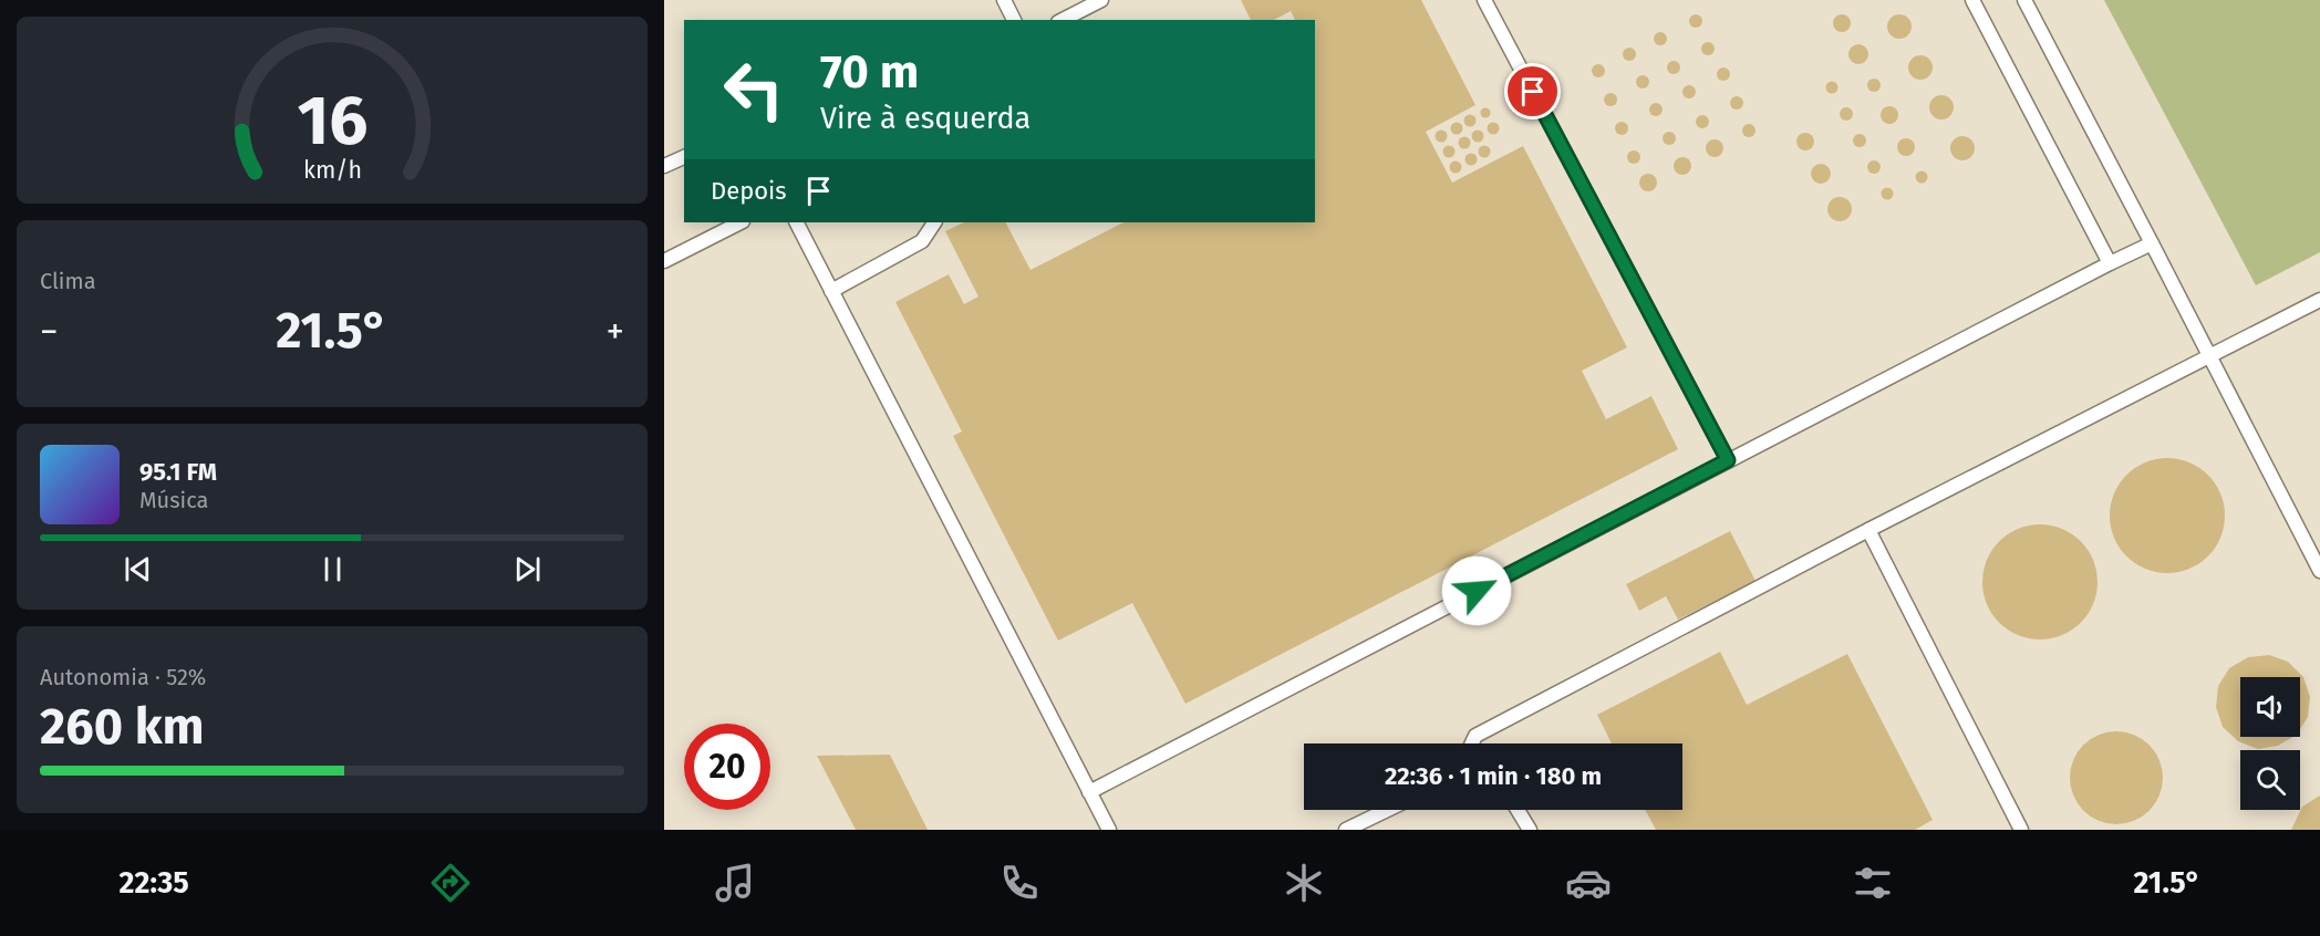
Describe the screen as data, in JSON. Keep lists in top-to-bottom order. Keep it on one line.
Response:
{"page":{"turn":["70 m","Vire à esquerda"],"then":"Depois","tile":["Clima",["Autonomia · 52%","260 km"]],"heat":["−","21.5°","+"],"song":["95.1 FM","Música"],"limit":"20","trip":"22:36 · 1 min · 180 m","tabs":["22:35","21.5°"],"gauge":["16","km/h"]}}
